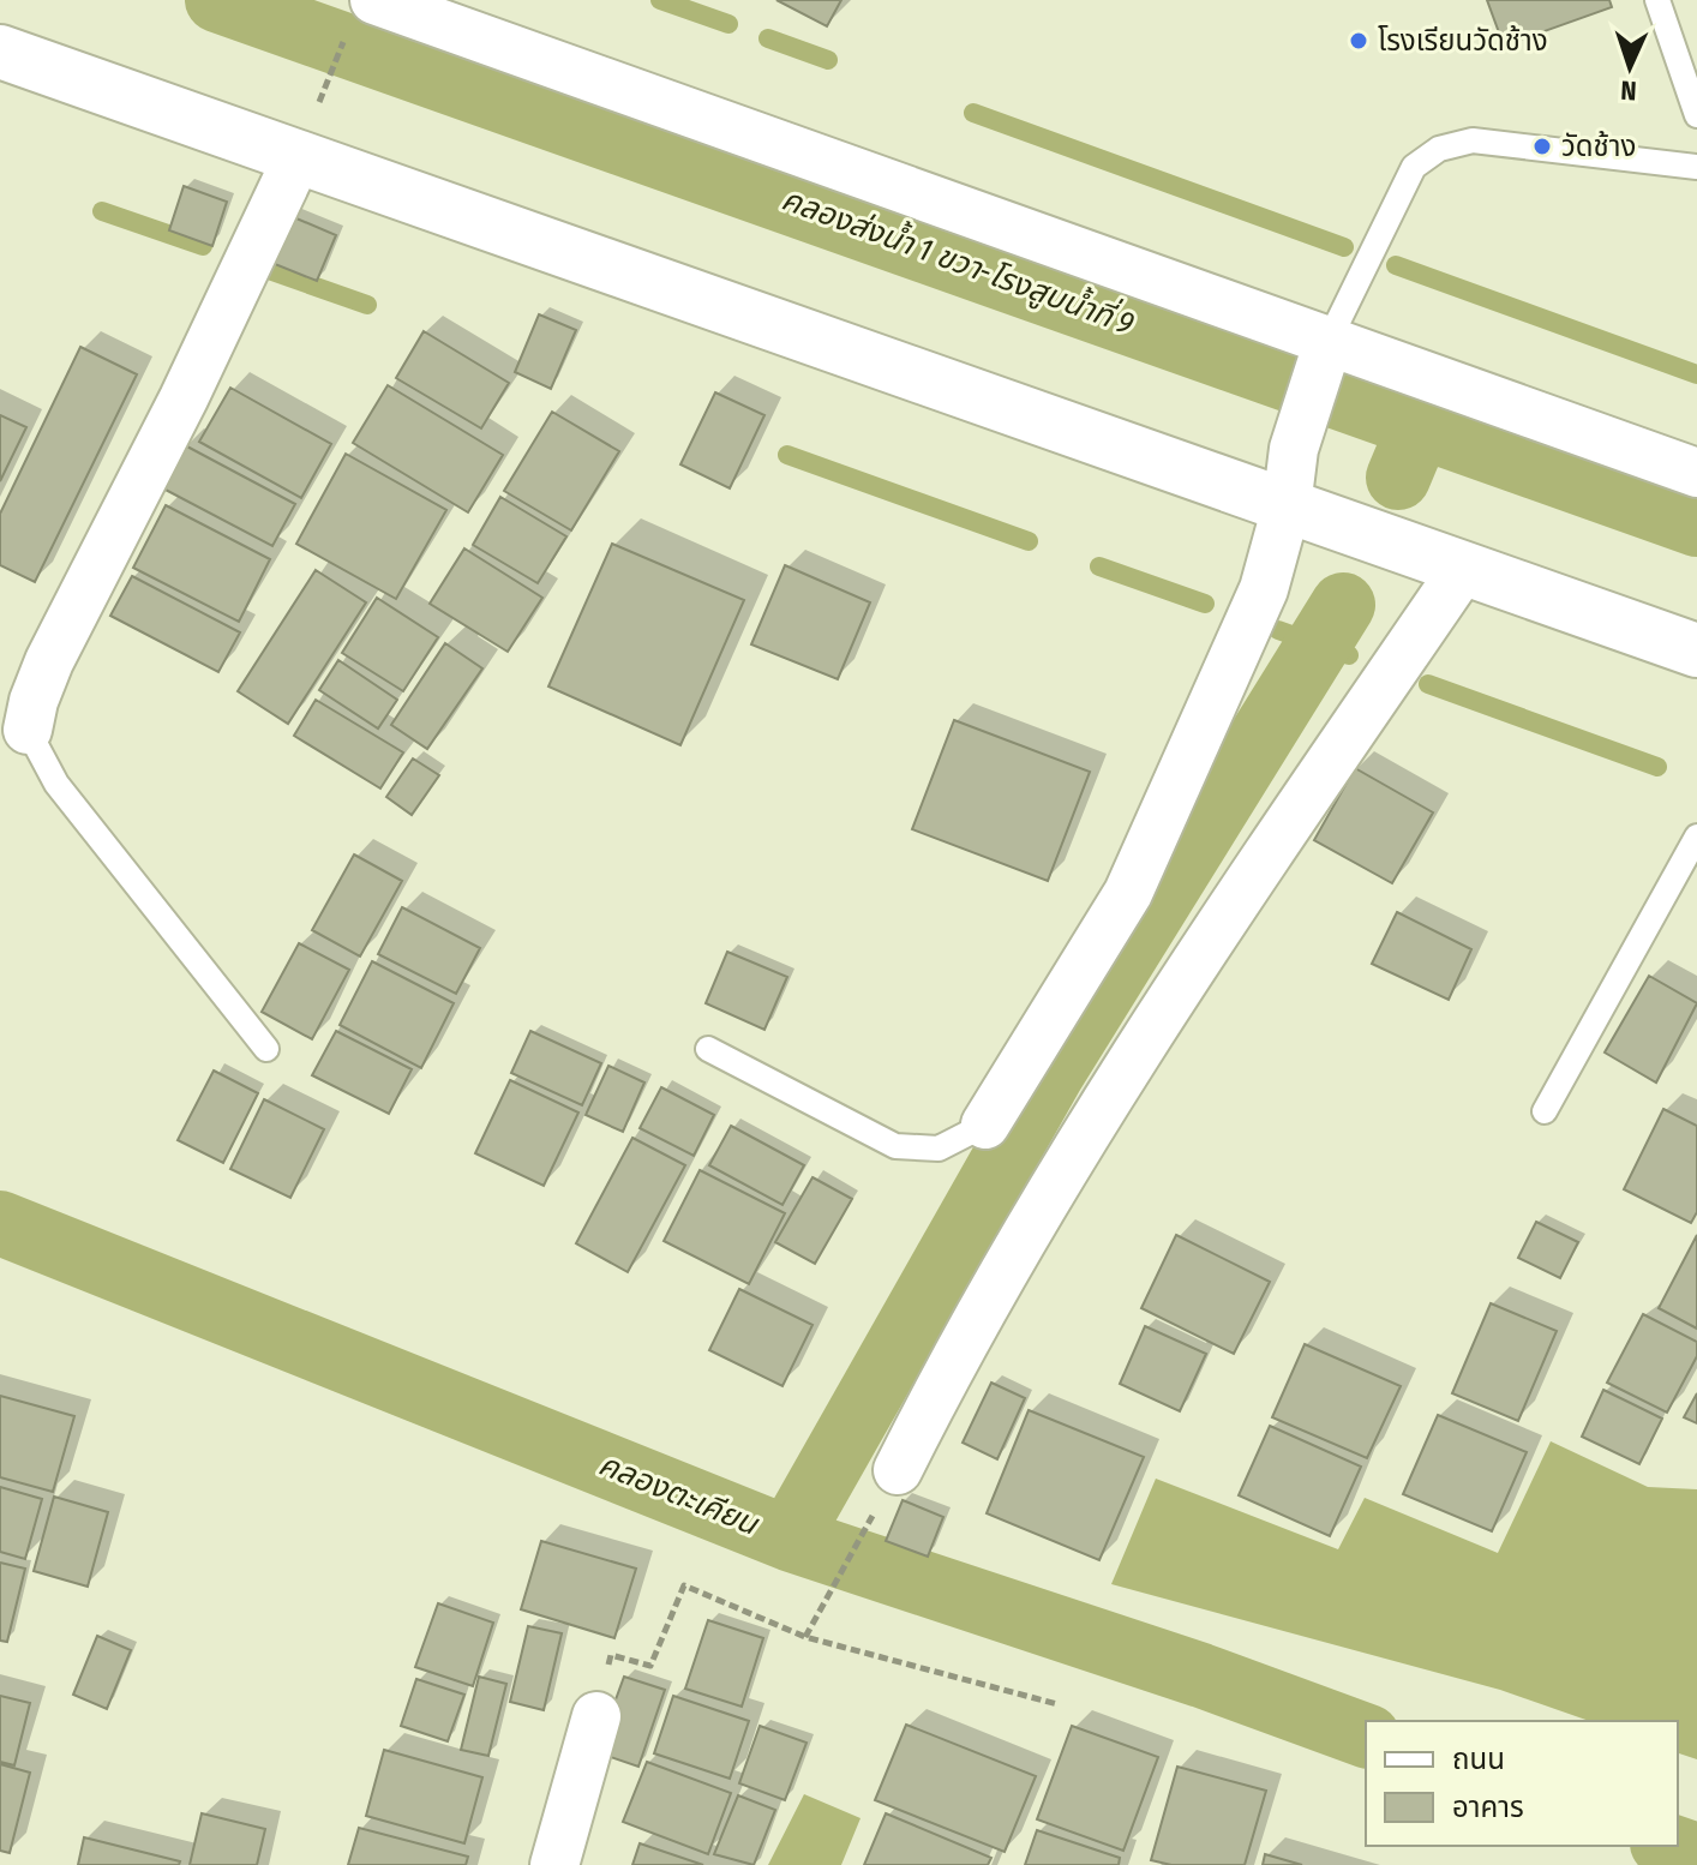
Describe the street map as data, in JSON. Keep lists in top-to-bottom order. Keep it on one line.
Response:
{"water":["คลองส่งน้ำ 1 ขวา-โรงสูบน้ำที่ 9","คลองตะเคียน"],"places":["โรงเรียนวัดช้าง","วัดช้าง"],"legend":["ถนน","อาคาร"],"north":"bottom"}
